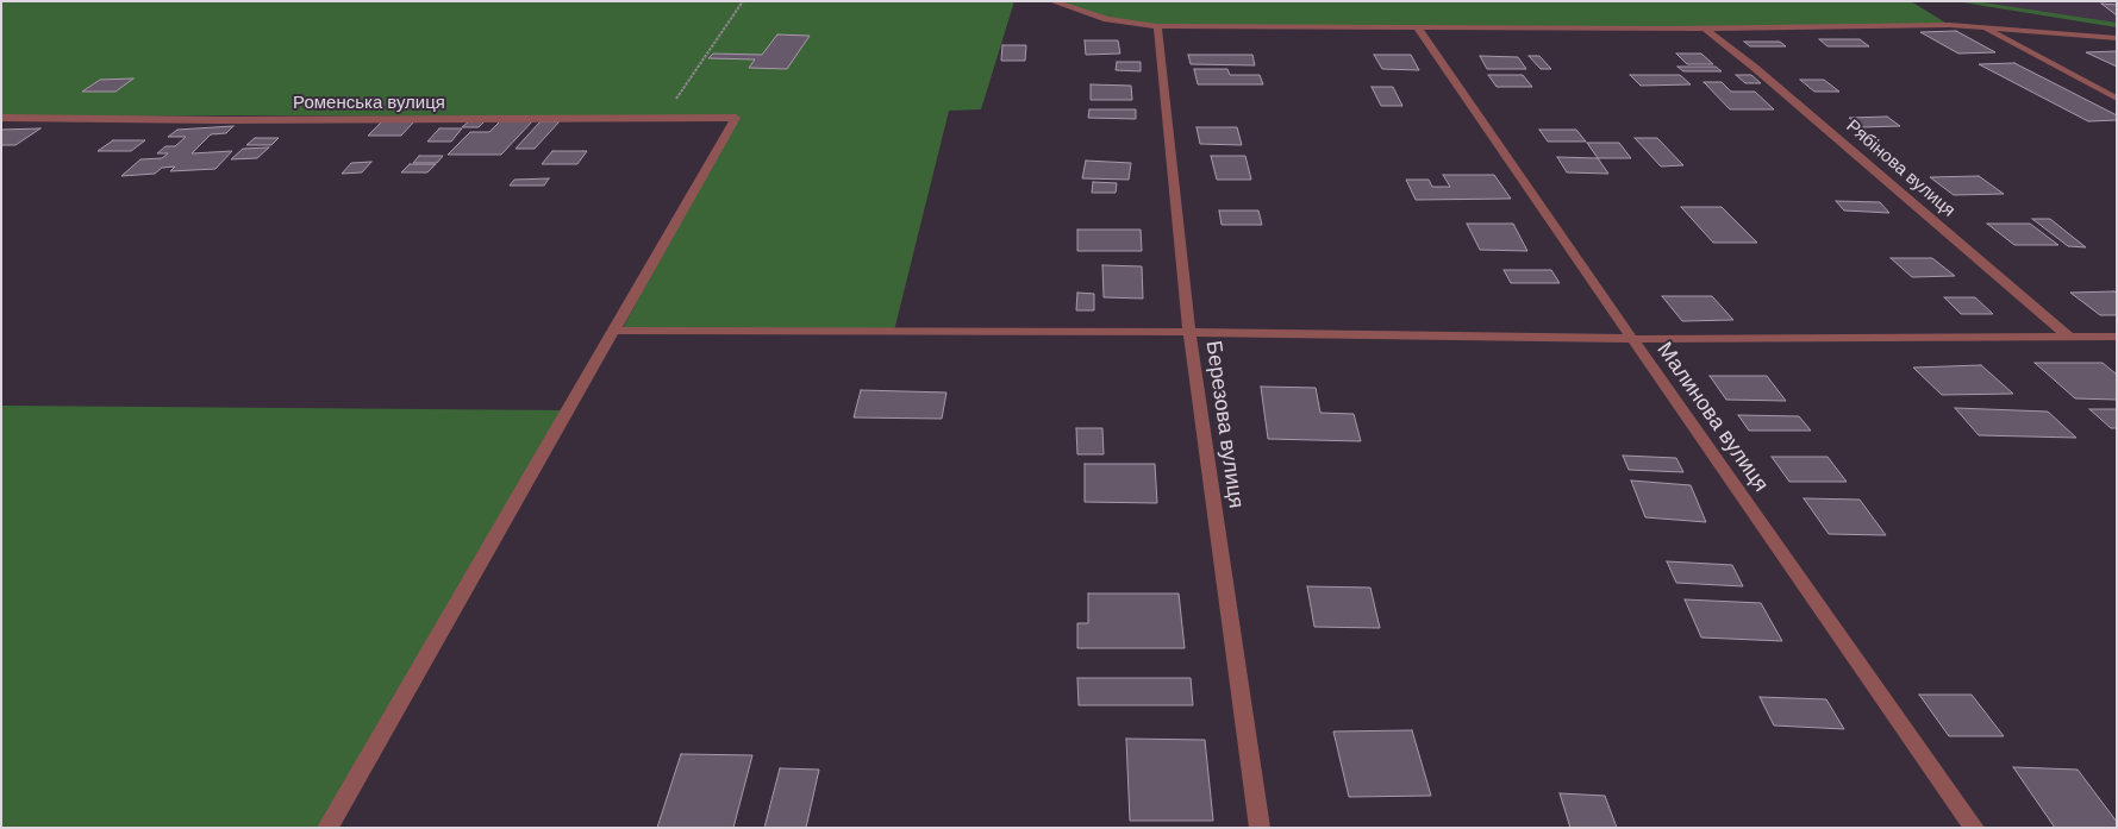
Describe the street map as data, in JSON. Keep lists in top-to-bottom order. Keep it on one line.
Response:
{"streets":{"street":["Роменська вулиця","Рябінова вулиця","Малинова вулиця","Березова вулиця"]}}
